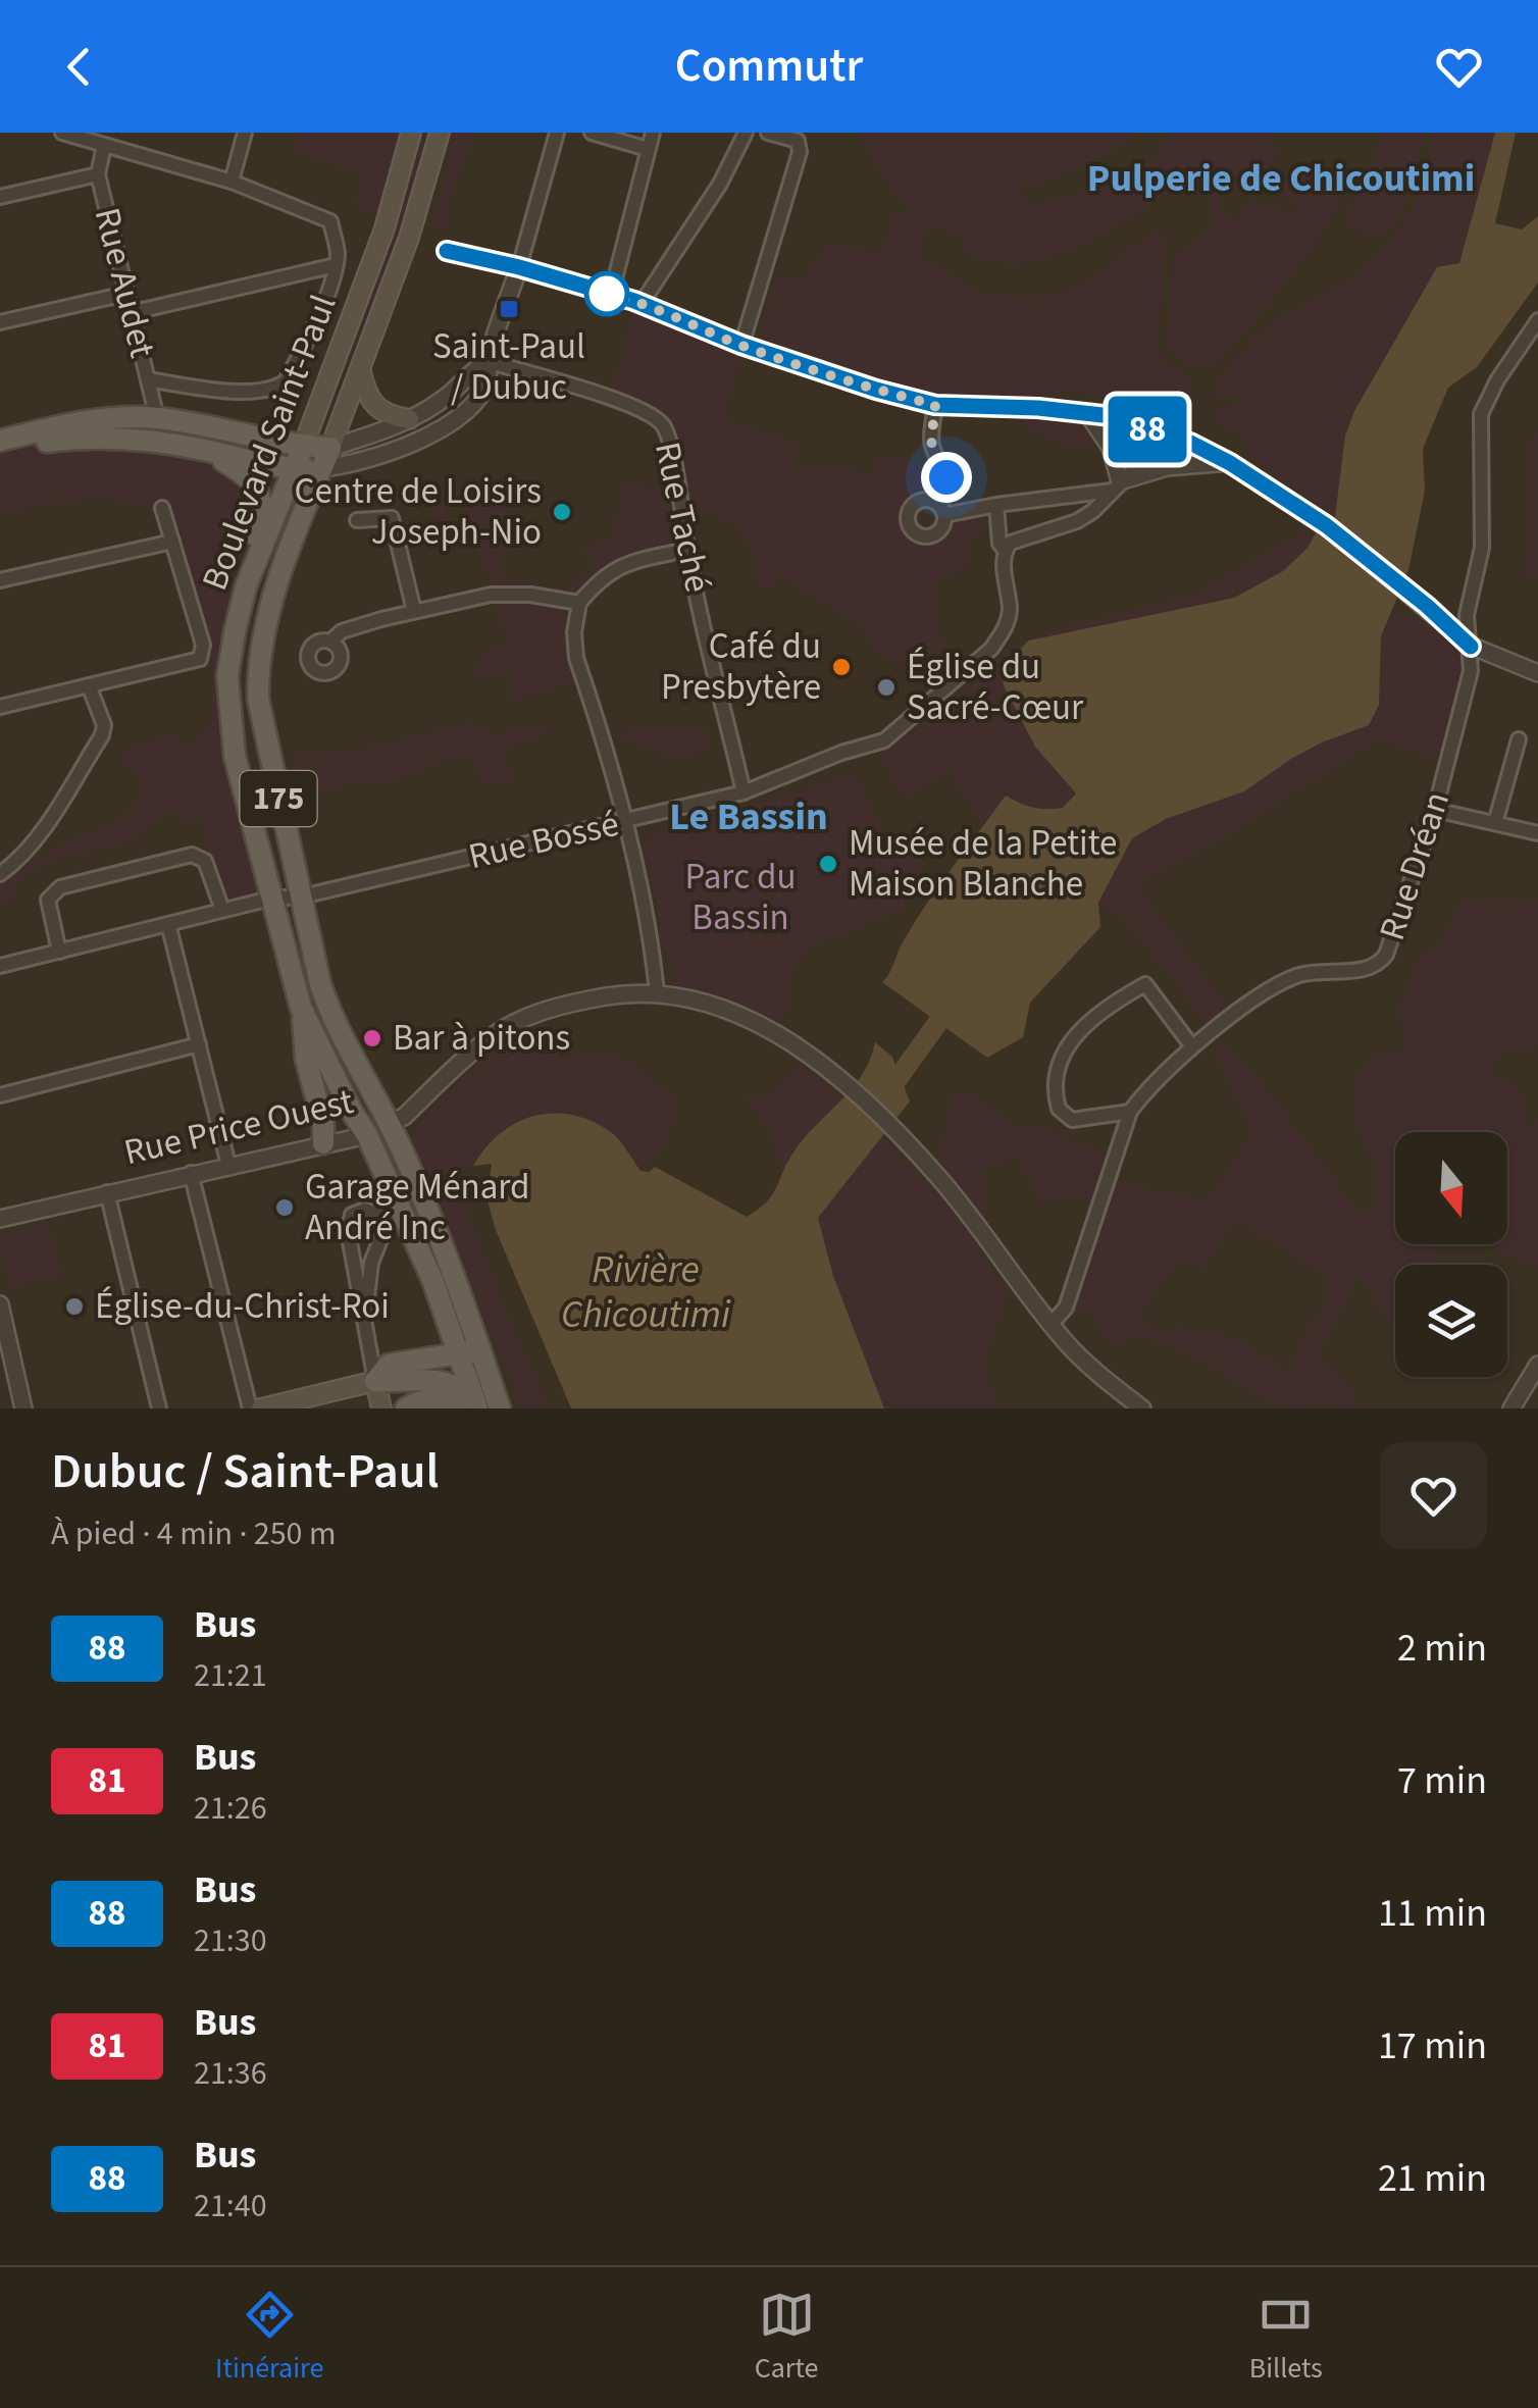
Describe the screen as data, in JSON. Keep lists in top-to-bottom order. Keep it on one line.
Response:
{"streets":{"main road":["Boulevard Saint-Paul","175","Rue Price Ouest"],"street":["Rue Audet","Rue Taché","Rue Bossé","Rue Dréan"]},"crossings":[["Boulevard Saint-Paul","Rue Bossé"],["Boulevard Saint-Paul","Rue Price Ouest"],["Rue Taché","Rue Bossé"],["Rue Dréan","Rue Price Ouest"]],"districts":["Pulperie de Chicoutimi","Le Bassin"],"water":["Rivière Chicoutimi"],"parks":["Parc du Bassin"],"places":{"transit":["Saint-Paul / Dubuc"],"other":["Centre de Loisirs Joseph-Nio","Café du Presbytère","Église du Sacré-Cœur","Musée de la Petite Maison Blanche","Bar à pitons","Garage Ménard André Inc","Église-du-Christ-Roi"]},"lines":["bus line 88"],"north":"bottom","page":{"header":"Commutr","on_map":"88","heading":["Dubuc / Saint-Paul","À pied · 4 min · 250 m"],"list":[{"mark":"88","name":"Bus","note":"21:21","value":"2 min"},{"mark":"81","name":"Bus","note":"21:26","value":"7 min"},{"mark":"88","name":"Bus","note":"21:30","value":"11 min"},{"mark":"81","name":"Bus","note":"21:36","value":"17 min"},{"mark":"88","name":"Bus","note":"21:40","value":"21 min"}],"tabs":["Itinéraire","Carte","Billets"]}}
